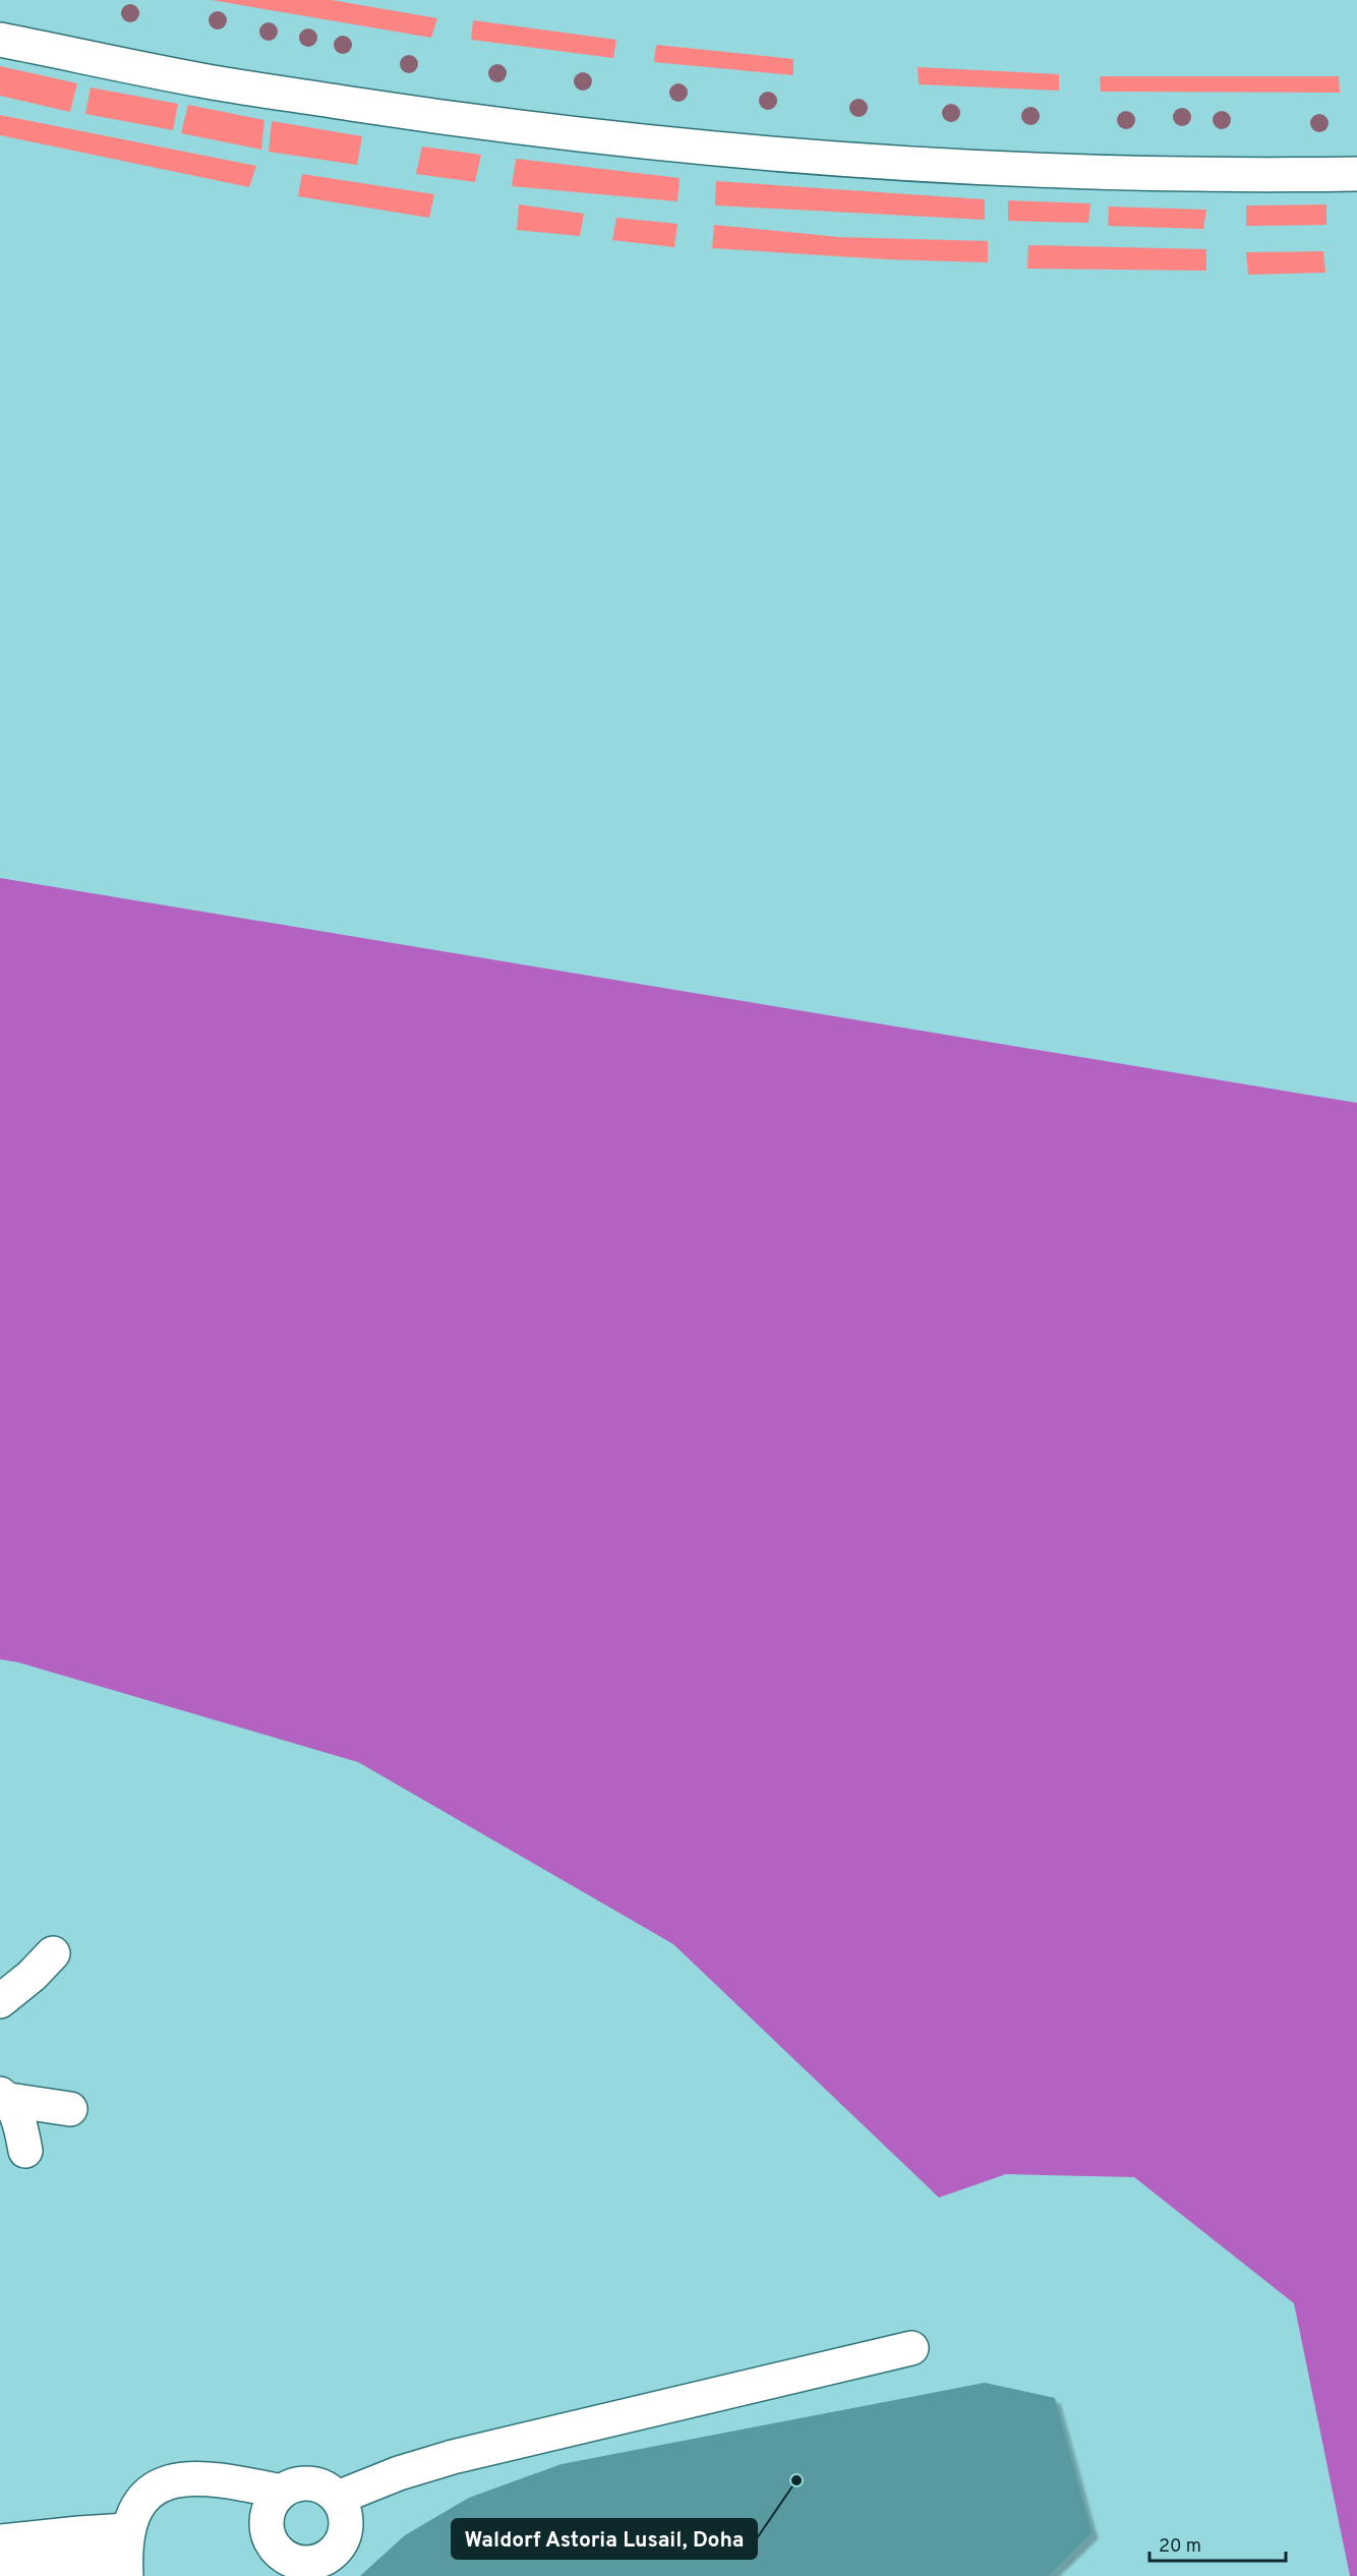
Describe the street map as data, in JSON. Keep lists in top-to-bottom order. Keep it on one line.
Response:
{"places":["Waldorf Astoria Lusail, Doha"],"scale_bar":"20 m"}
